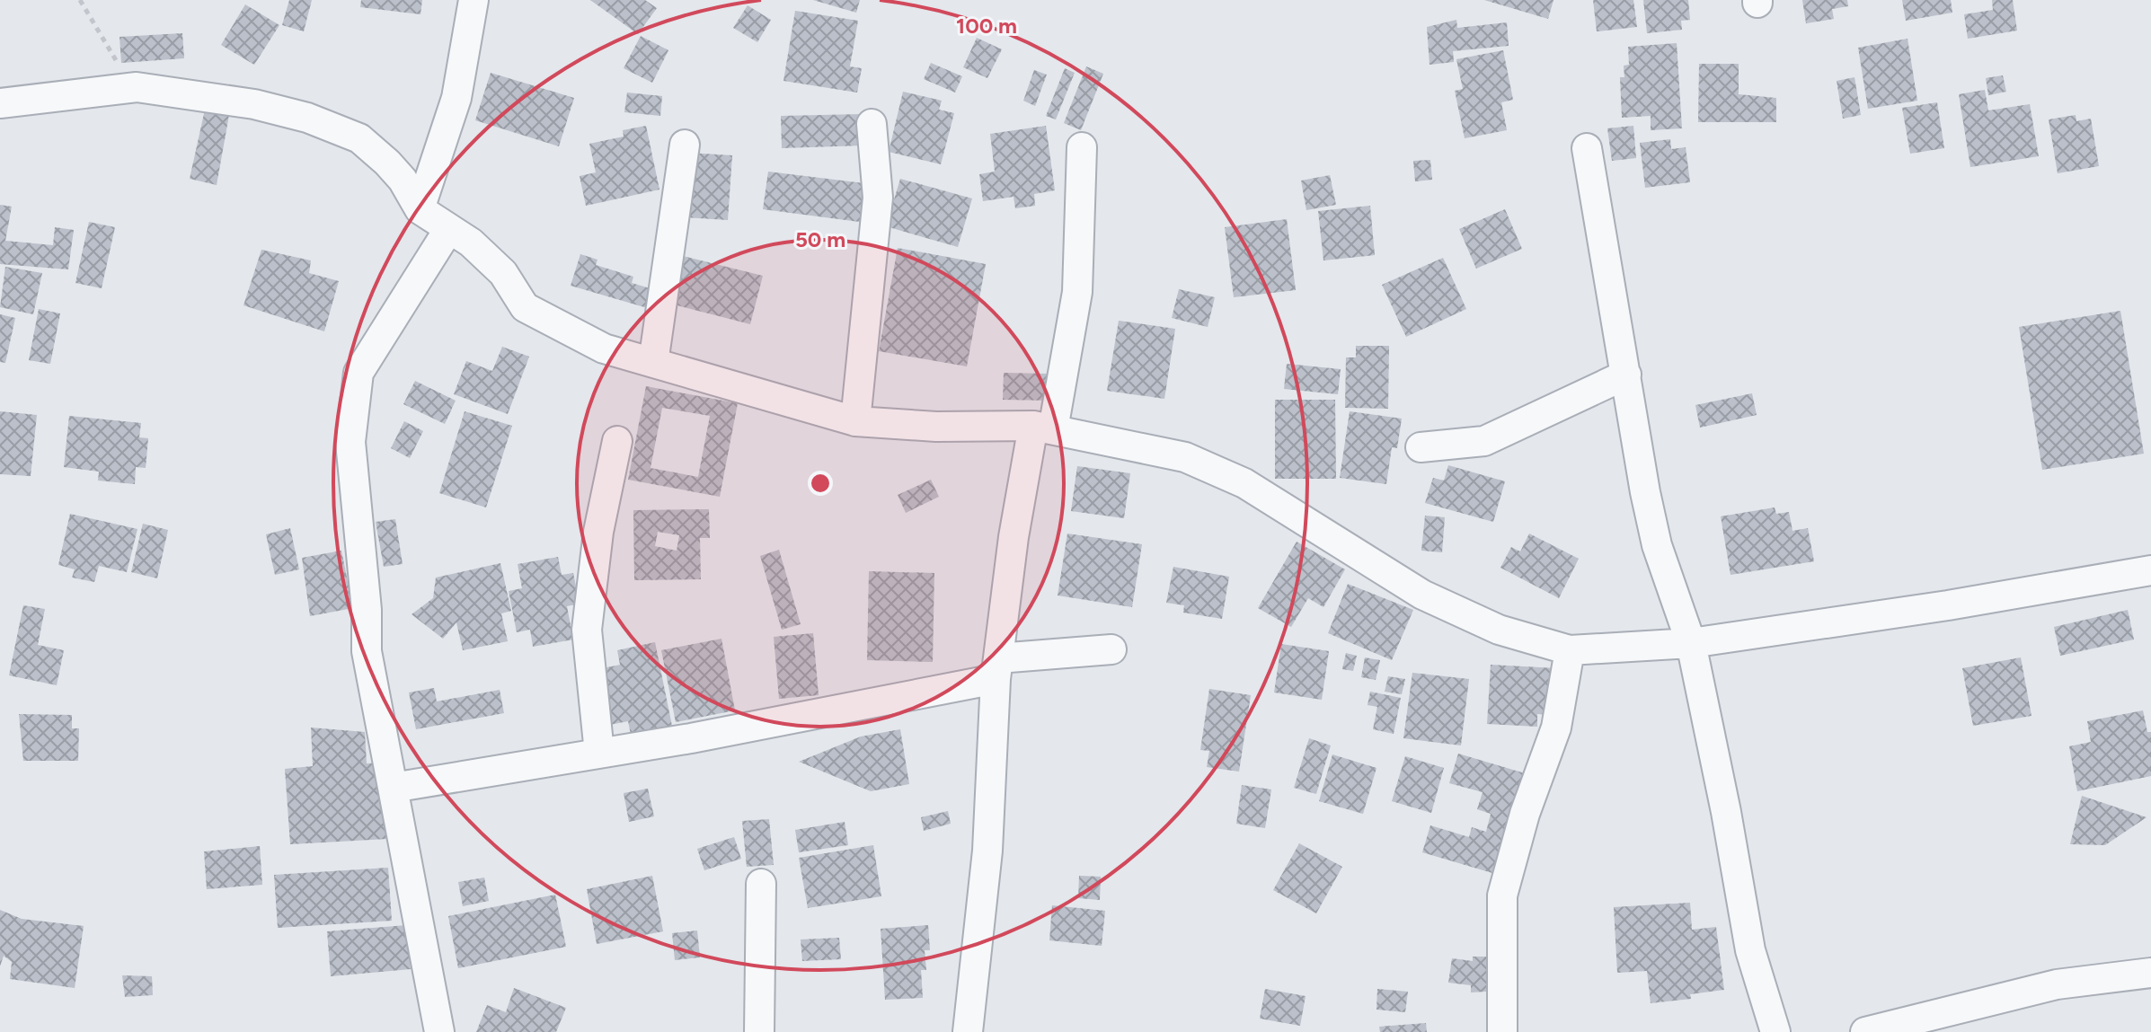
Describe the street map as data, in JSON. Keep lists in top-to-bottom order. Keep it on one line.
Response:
{"rings":["100 m","50 m"]}
